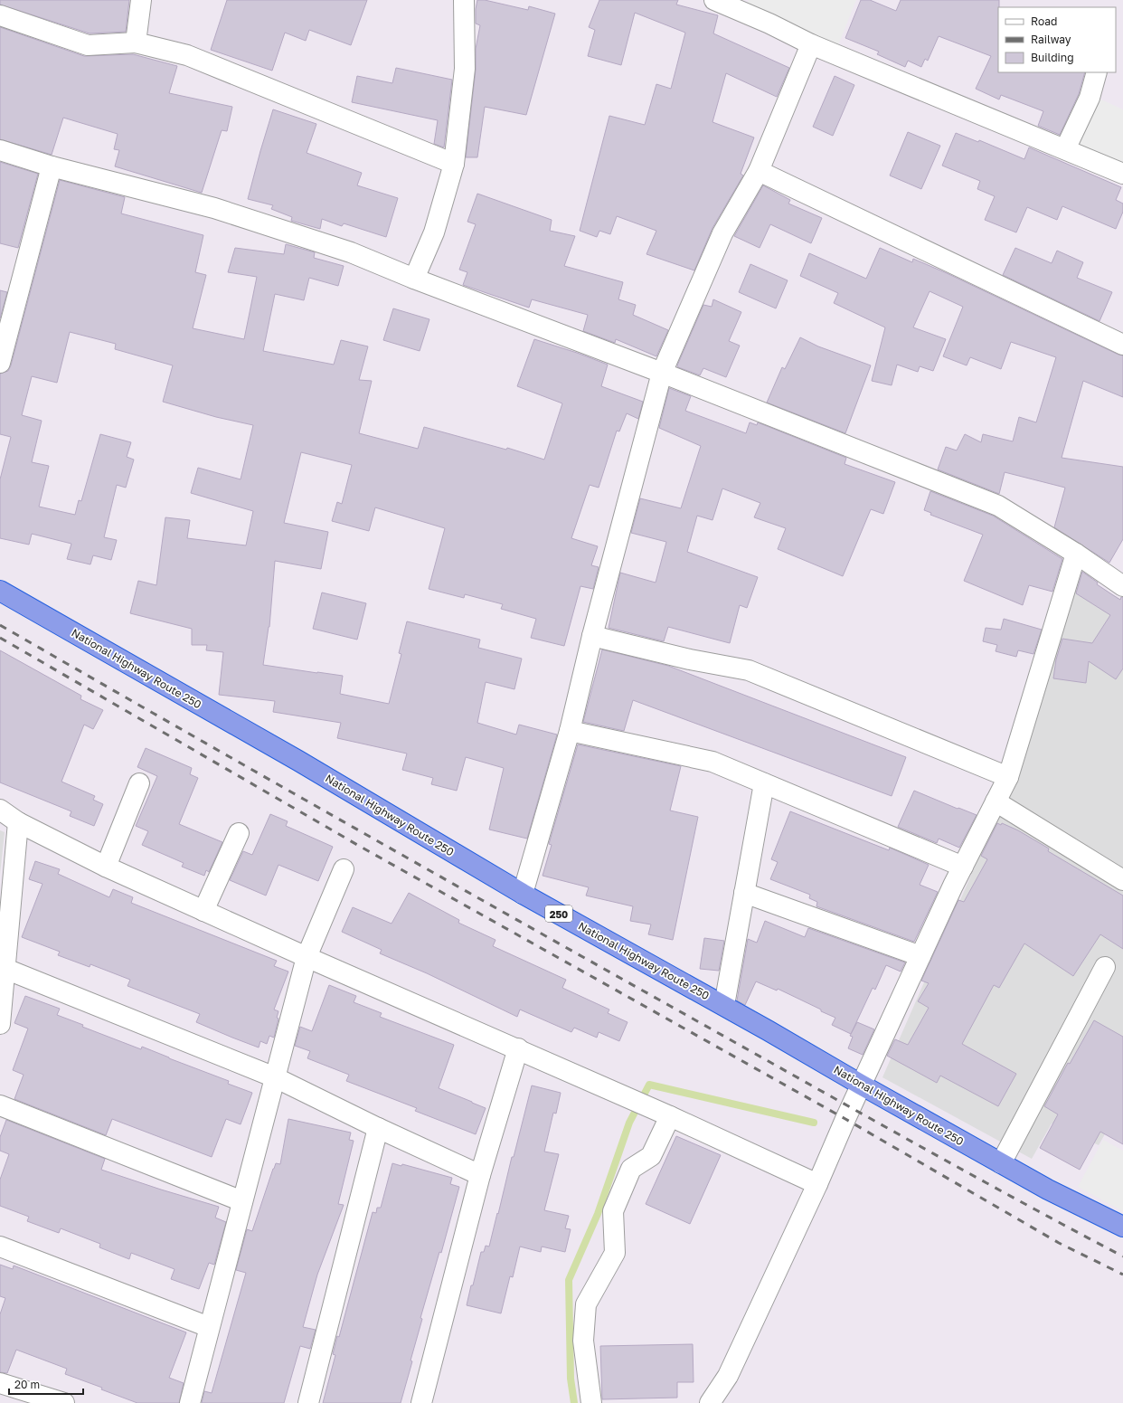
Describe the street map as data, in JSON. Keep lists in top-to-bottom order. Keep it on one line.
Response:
{"streets":{"highway":["National Highway Route 250","250"]},"legend":["Road","Railway","Building"],"scale_bar":"20 m"}
